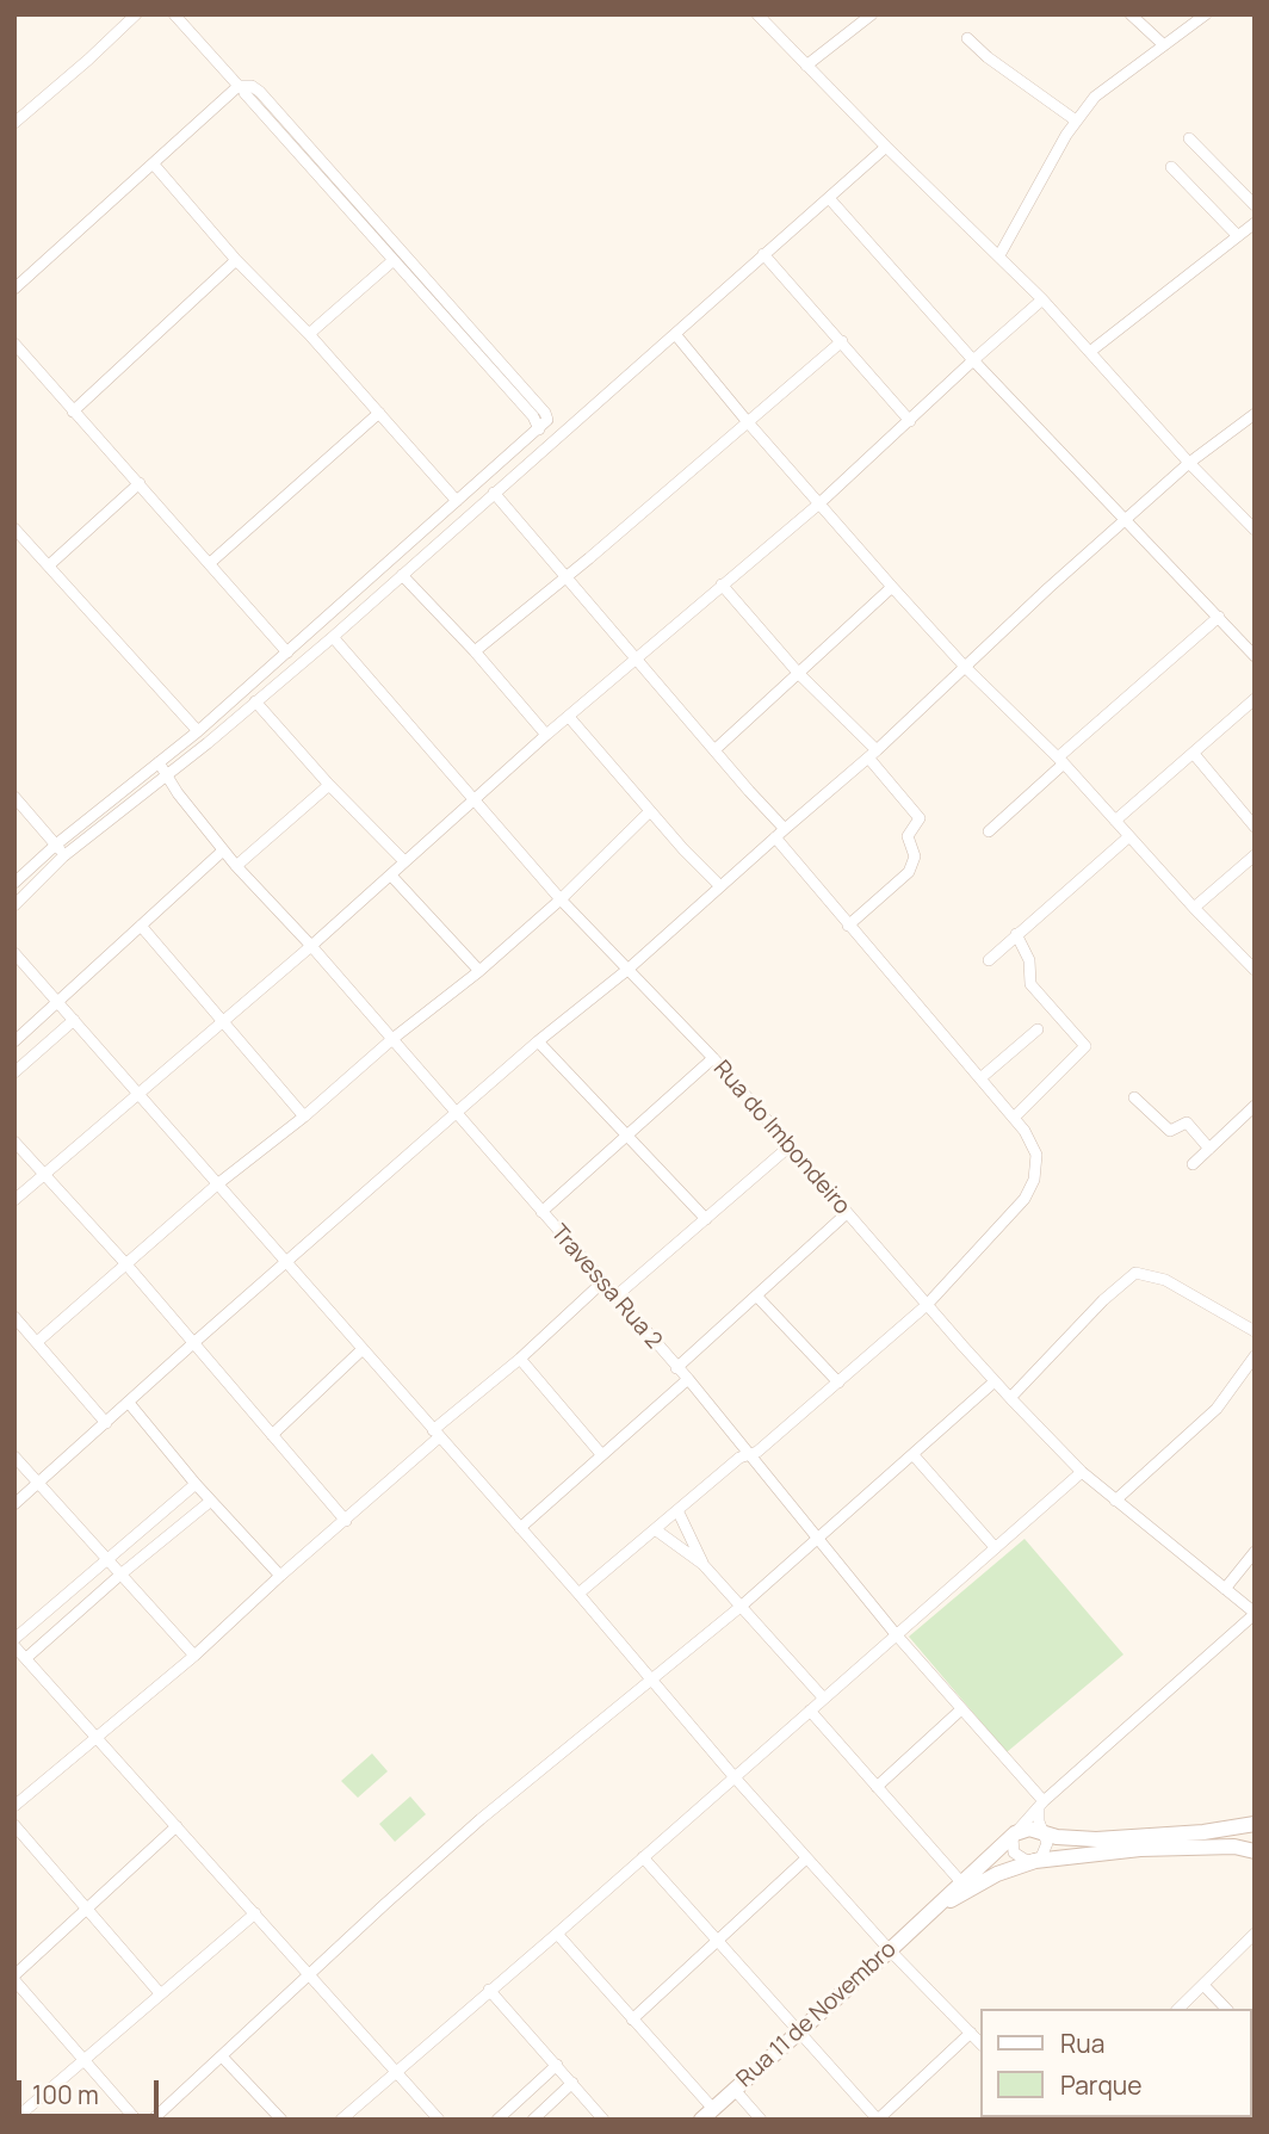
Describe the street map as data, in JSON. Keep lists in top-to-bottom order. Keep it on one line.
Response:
{"streets":{"main road":["Rua 11 de Novembro"],"street":["Rua do Imbondeiro","Travessa Rua 2"]},"legend":["Rua","Parque"],"scale_bar":"100 m"}
